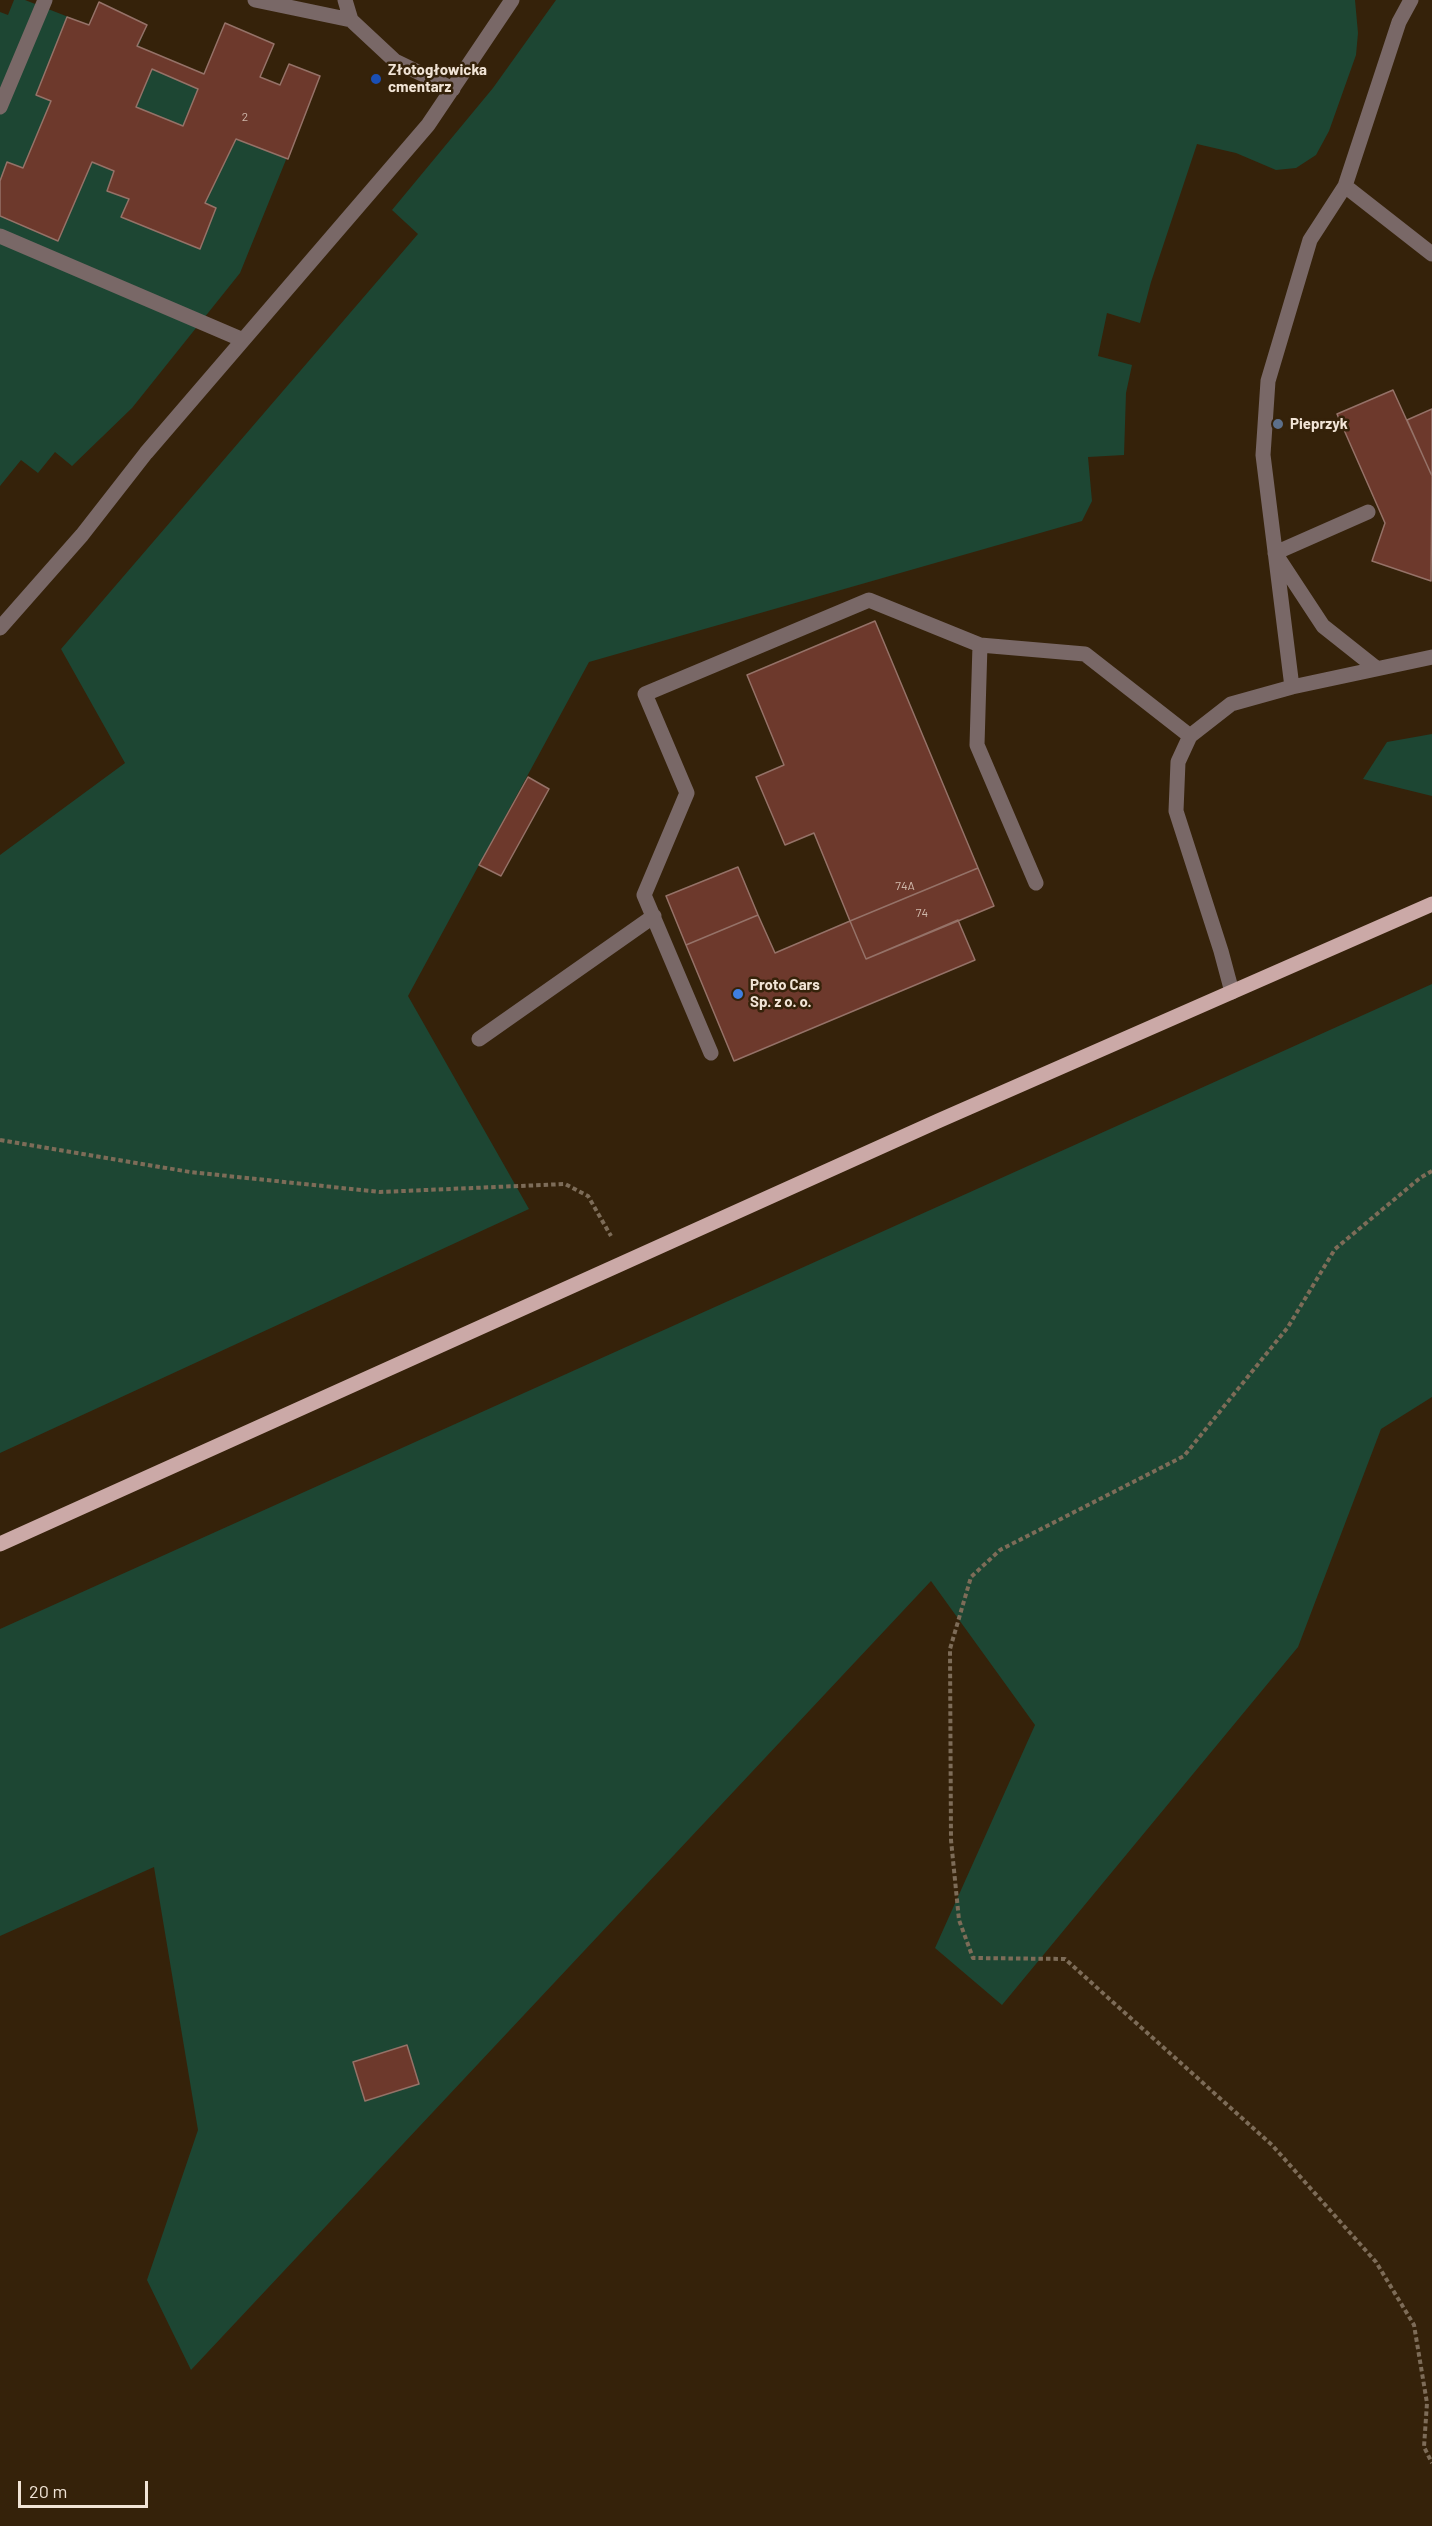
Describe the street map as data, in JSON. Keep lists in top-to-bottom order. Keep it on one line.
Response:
{"places":["Złotogłowicka cmentarz","Pieprzyk","Proto Cars Sp. z o. o."],"house_numbers":["2","74A","74"],"scale_bar":"20 m"}
